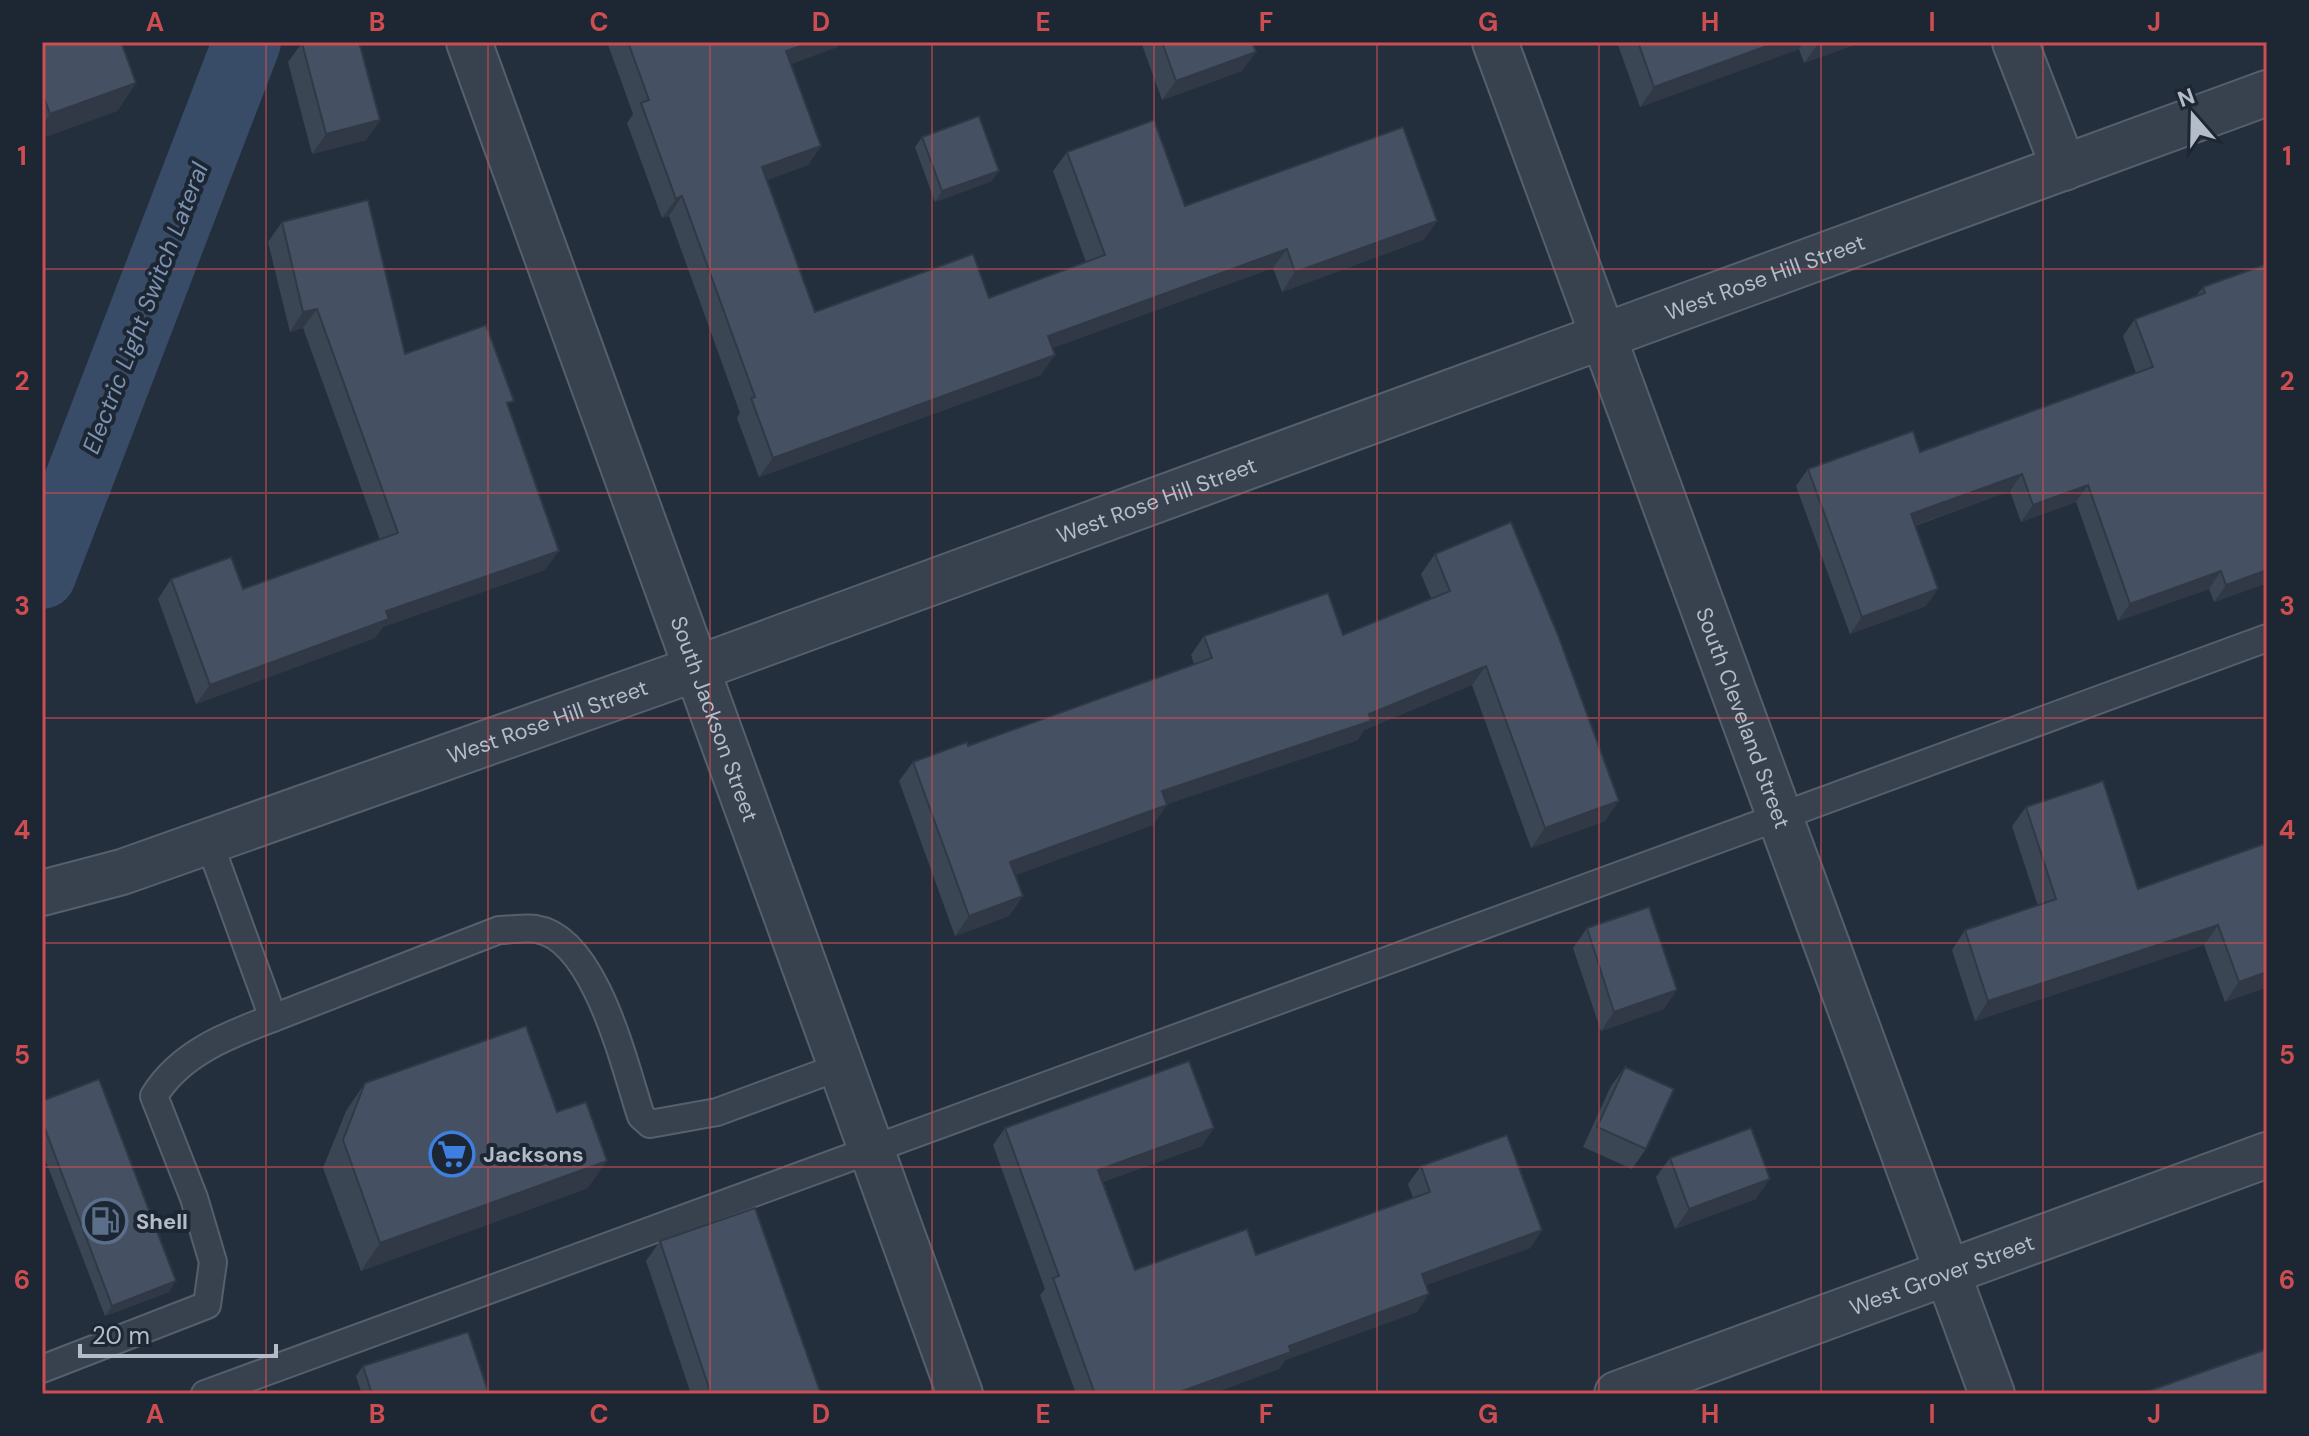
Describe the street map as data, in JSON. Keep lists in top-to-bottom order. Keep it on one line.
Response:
{"streets":{"street":["West Rose Hill Street","South Jackson Street","South Cleveland Street","West Grover Street"]},"crossings":[["West Rose Hill Street","South Jackson Street"],["West Rose Hill Street","South Cleveland Street"],["South Cleveland Street","West Grover Street"]],"water":["Electric Light Switch Lateral"],"places":{"supermarket":["Jacksons"],"fuel station":["Shell"]},"scale_bar":"20 m","north":"top","grid":{"columns":["A","B","C","D","E","F","G","H","I","J"],"rows":["1","2","3","4","5","6"]}}
